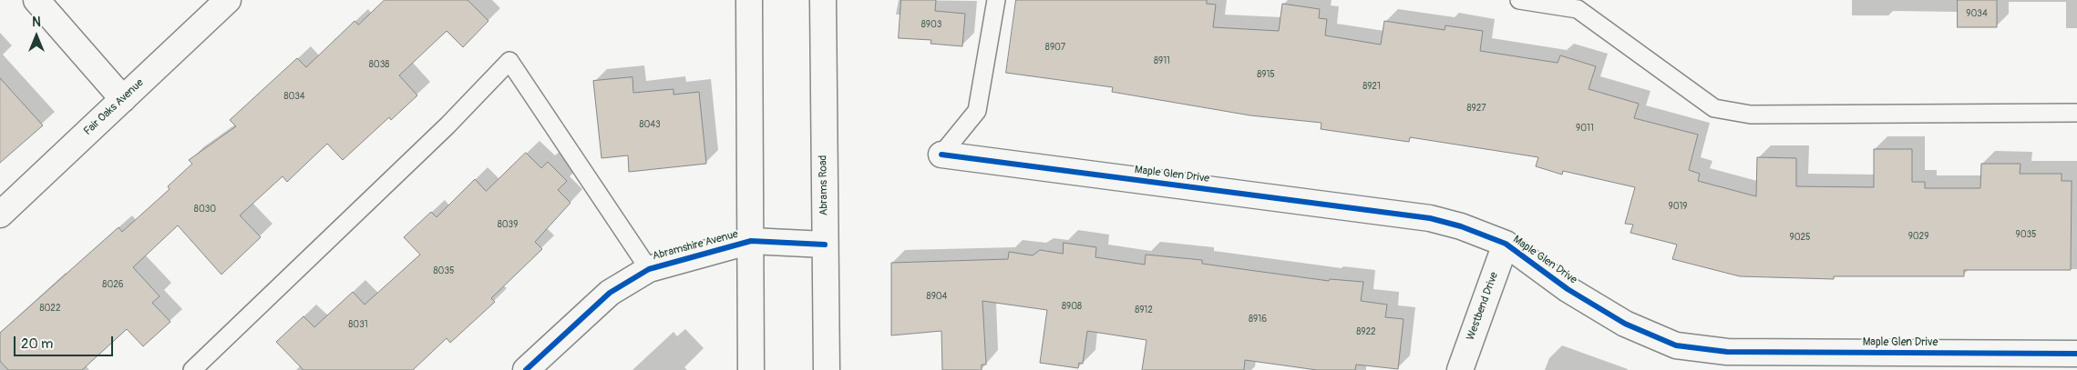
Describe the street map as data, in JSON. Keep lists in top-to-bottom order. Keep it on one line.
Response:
{"streets":{"street":["Fair Oaks Avenue","Maple Glen Drive","Abrams Road","Abramshire Avenue","Westbend Drive"]},"crossings":[["Maple Glen Drive","Westbend Drive"],["Abrams Road","Abramshire Avenue"]],"house_numbers":["9034","8903","8907","8911","8038","8915","8921","8034","8927","8043","9011","9019","8030","8039","9035","9029","9025","8035","8026","8904","8908","8022","8912","8916","8031","8922"],"scale_bar":"20 m","north":"top"}
